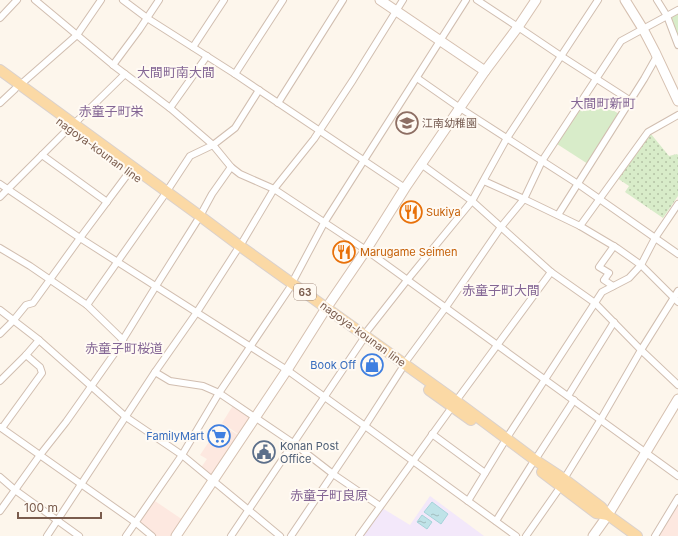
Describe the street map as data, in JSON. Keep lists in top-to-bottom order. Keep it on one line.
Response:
{"streets":{"main road":["nagoya-kounan line","63"]},"districts":["大間町南大間","大間町新町","赤童子町栄","赤童子町大間","赤童子町桜道","赤童子町良原"],"places":{"school or university":["江南幼稚園"],"restaurant":["Sukiya","Marugame Seimen"],"shop":["Book Off"],"supermarket":["FamilyMart"],"public building":["Konan Post Office"]},"scale_bar":"100 m"}
